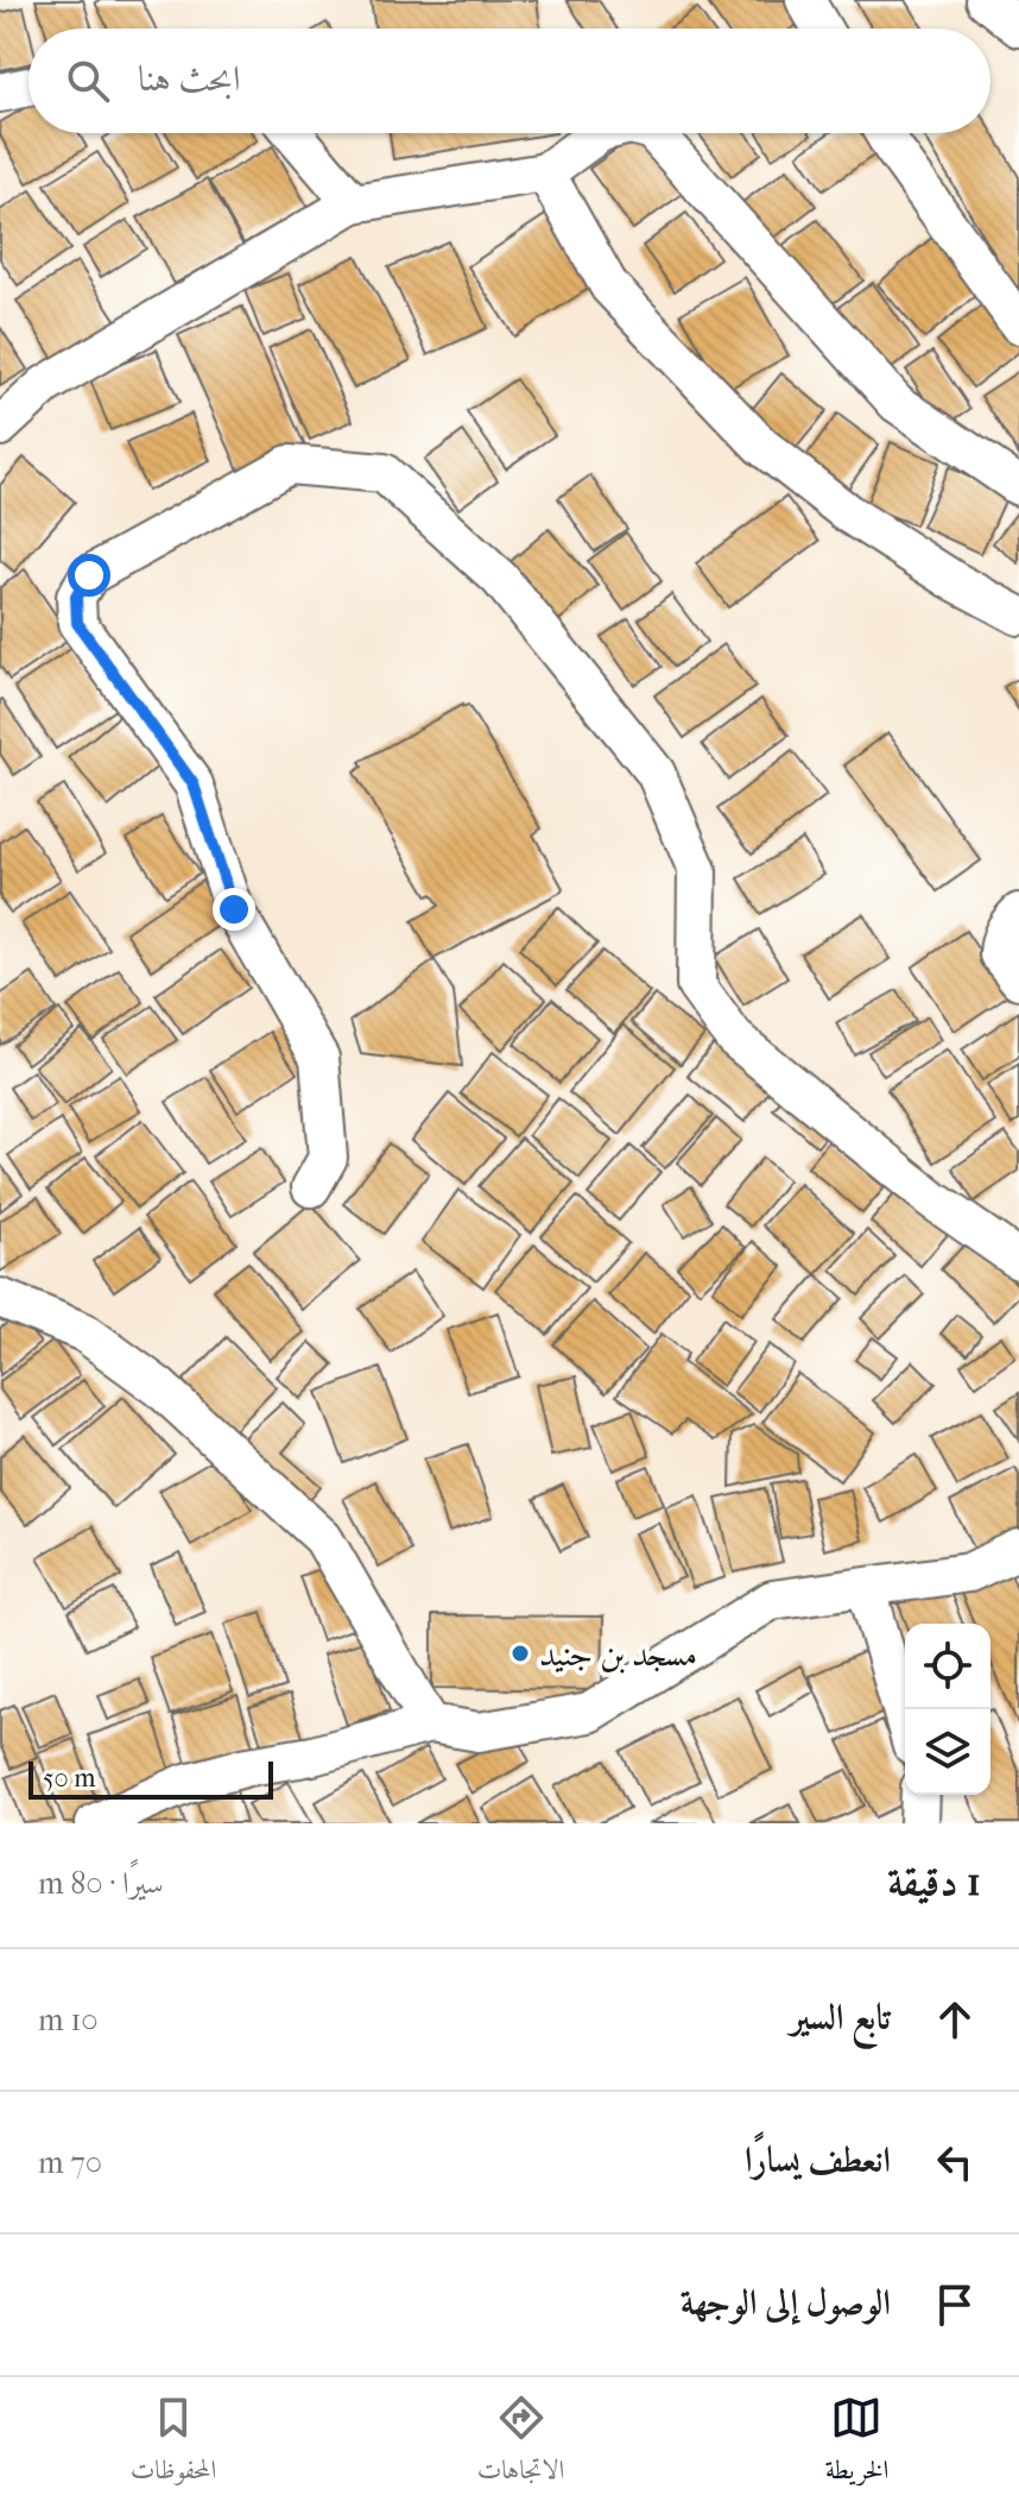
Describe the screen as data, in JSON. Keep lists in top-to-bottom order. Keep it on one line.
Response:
{"places":["مسجد بن جنيد"],"scale_bar":"50 m","page":{"search":"ابحث هنا","scale":"50 m","heading":["1 دقيقة","سيرًا · 80 m"],"list":[["تابع السير","10 m"],["انعطف يسارًا","70 m"],"الوصول إلى الوجهة"],"nav":["الخريطة","الاتجاهات","المحفوظات"]}}
